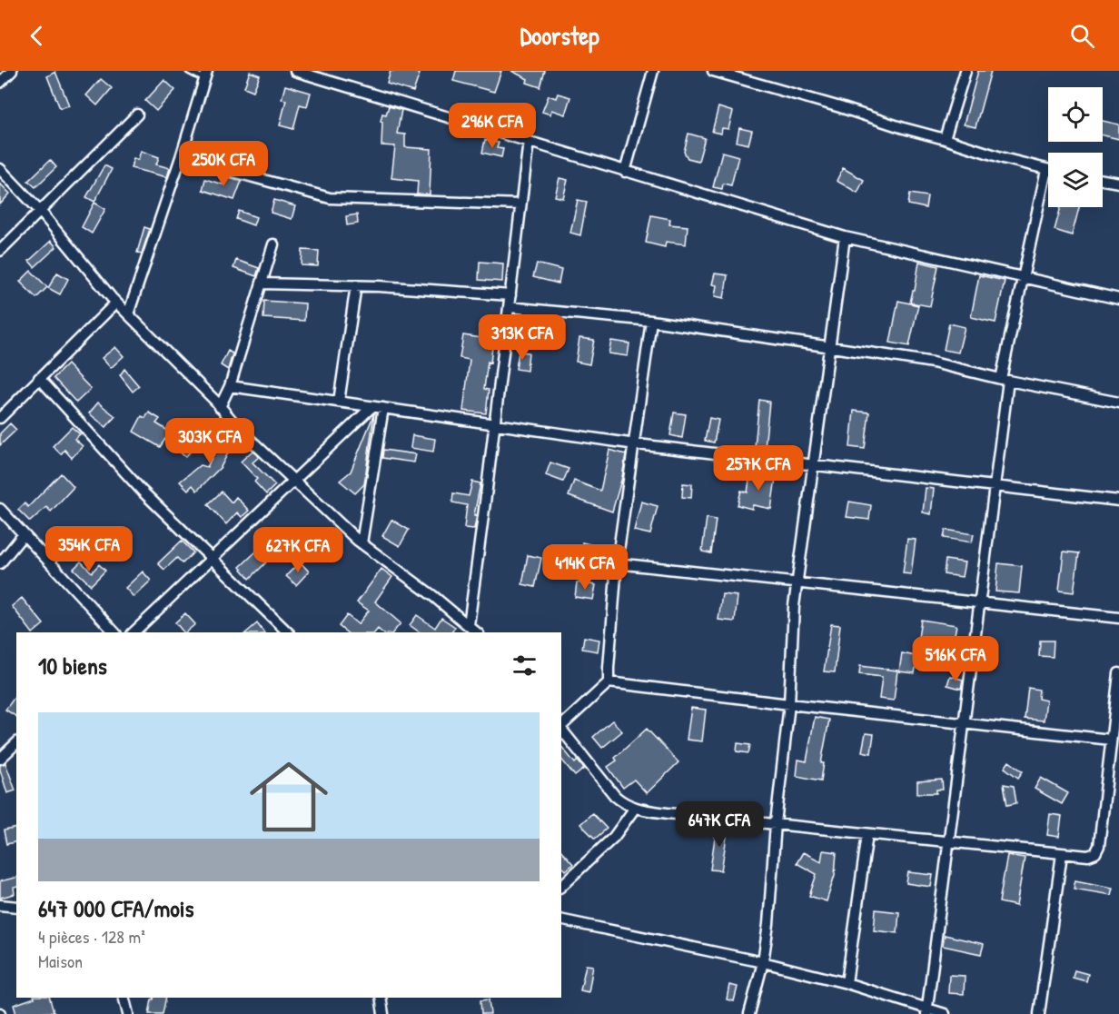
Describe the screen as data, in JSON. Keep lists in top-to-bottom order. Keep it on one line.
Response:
{"page":{"header":"Doorstep","price":["296K CFA","250K CFA","313K CFA","303K CFA","257K CFA","354K CFA","627K CFA","414K CFA","516K CFA","647K CFA"],"heading":"10 biens","list":[{"name":"647 000 CFA/mois","note":"4 pièces · 128 m² · Maison"}]}}
